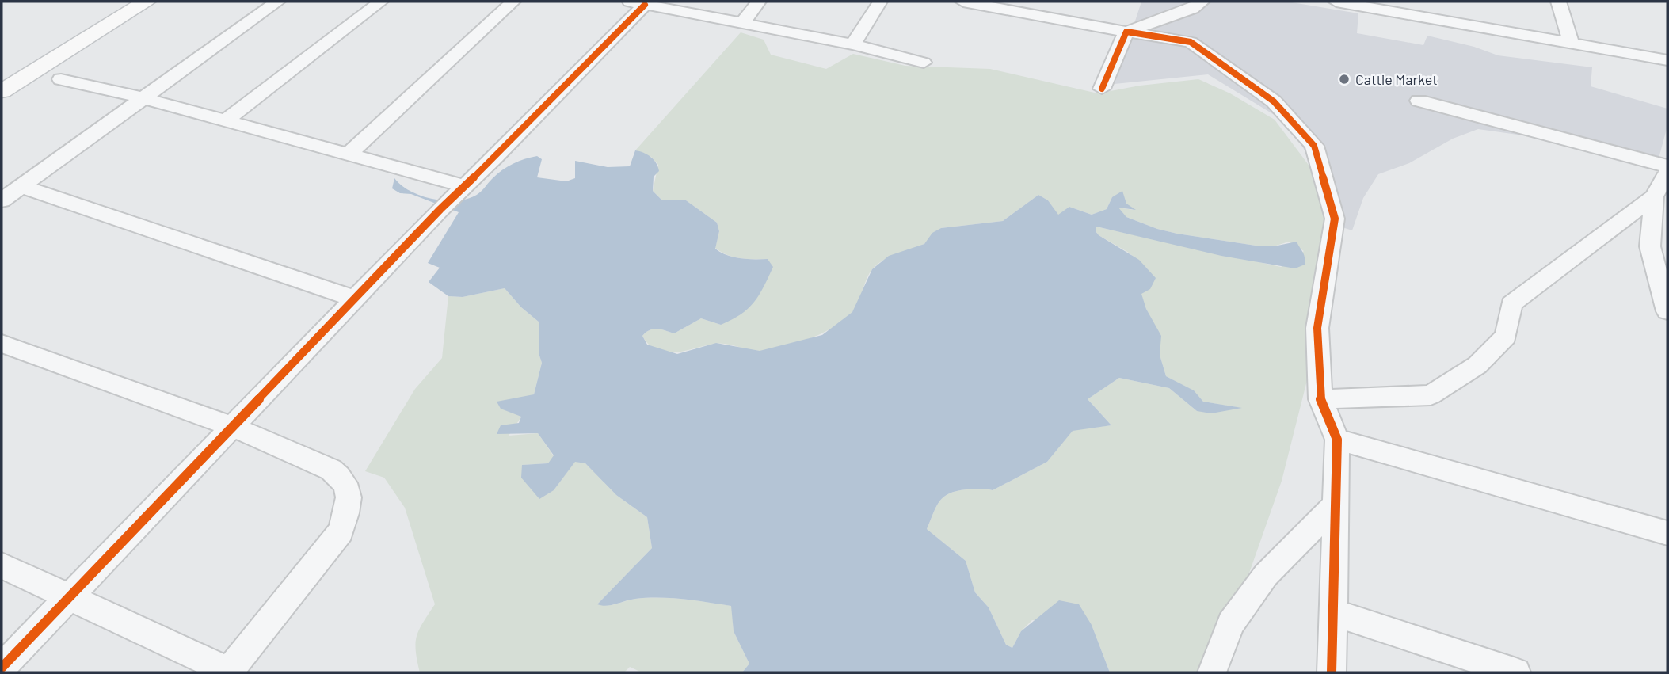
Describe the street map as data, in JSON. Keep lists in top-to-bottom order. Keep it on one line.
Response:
{"places":["Cattle Market"]}
